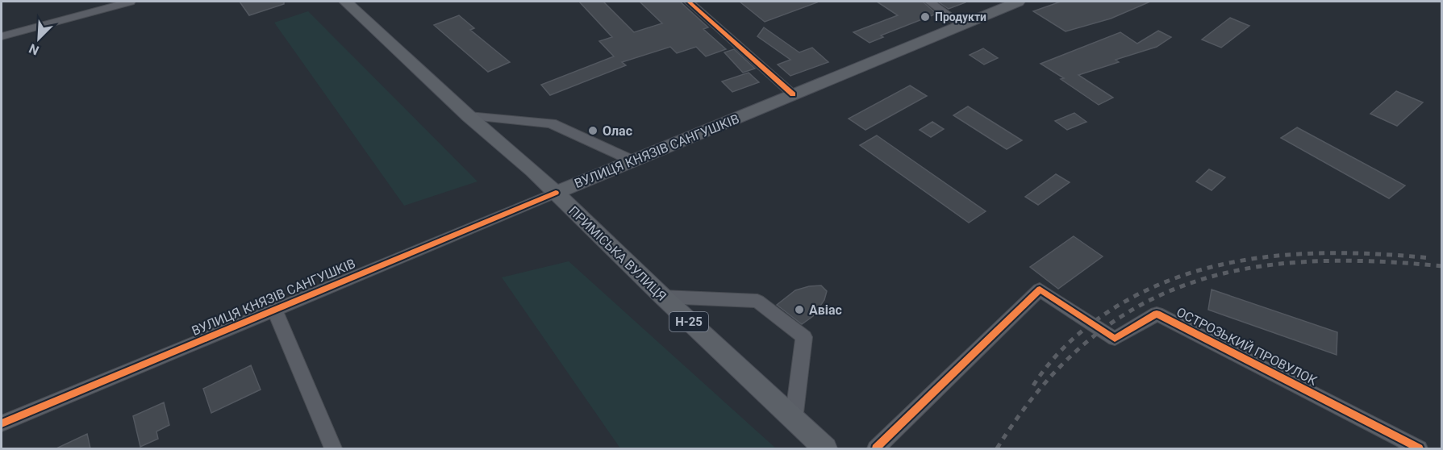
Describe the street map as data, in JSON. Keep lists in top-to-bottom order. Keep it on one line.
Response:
{"streets":{"main road":["ВУЛИЦЯ КНЯЗІВ САНГУШКІВ","ПРИМІСЬКА ВУЛИЦЯ","Н-25"],"street":["ОСТРОЗЬКИЙ ПРОВУЛОК"]},"crossings":[["ВУЛИЦЯ КНЯЗІВ САНГУШКІВ","ПРИМІСЬКА ВУЛИЦЯ"]],"places":["Продукти","Олас","Авіас"],"north":"bottom left"}
